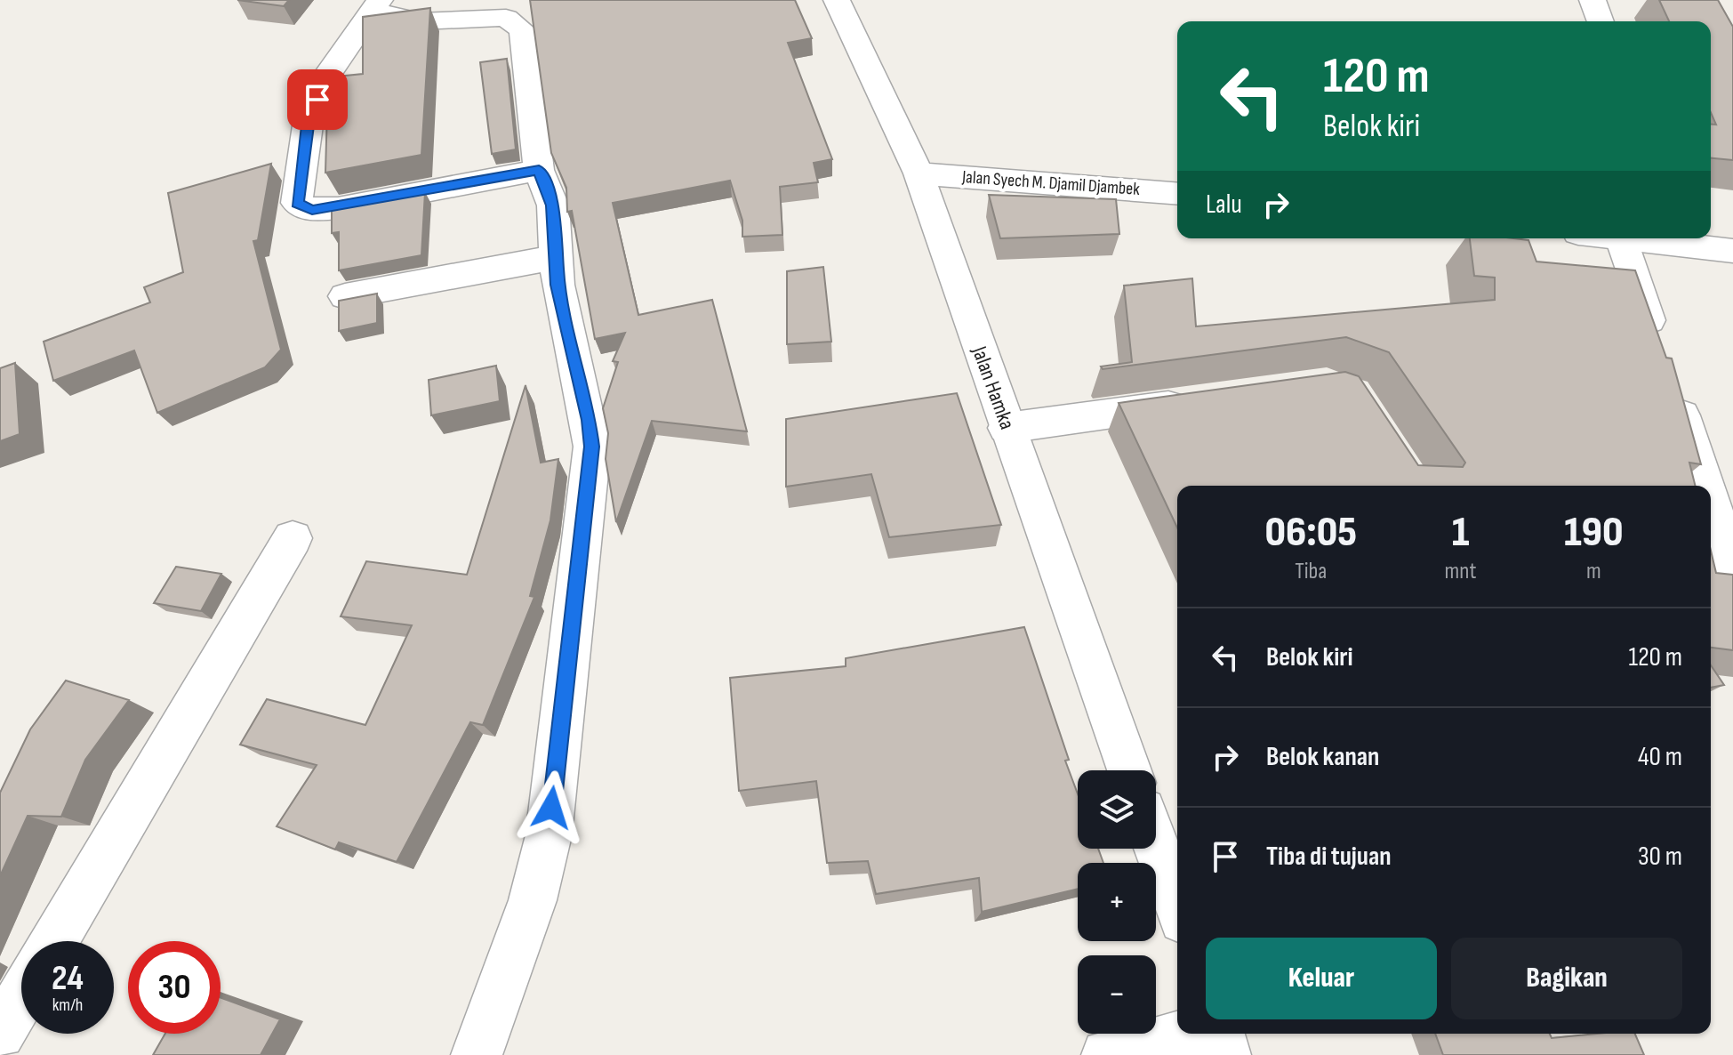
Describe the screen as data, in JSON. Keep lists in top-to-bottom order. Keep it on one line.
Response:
{"streets":{"street":["Jalan Syech M. Djamil Djambek","Jalan Hamka"]},"crossings":[["Jalan Syech M. Djamil Djambek","Jalan Hamka"]],"page":{"turn":["120 m","Belok kiri"],"then":"Lalu","eta":["06:05","Tiba","1","mnt","190","m"],"list":[{"name":"Belok kiri","value":"120 m"},{"name":"Belok kanan","value":"40 m"},{"name":"Tiba di tujuan","value":"30 m"}],"map_buttons":["+","−"],"buttons":["Keluar","Bagikan"],"speed":"24 km/h","limit":"30"}}
